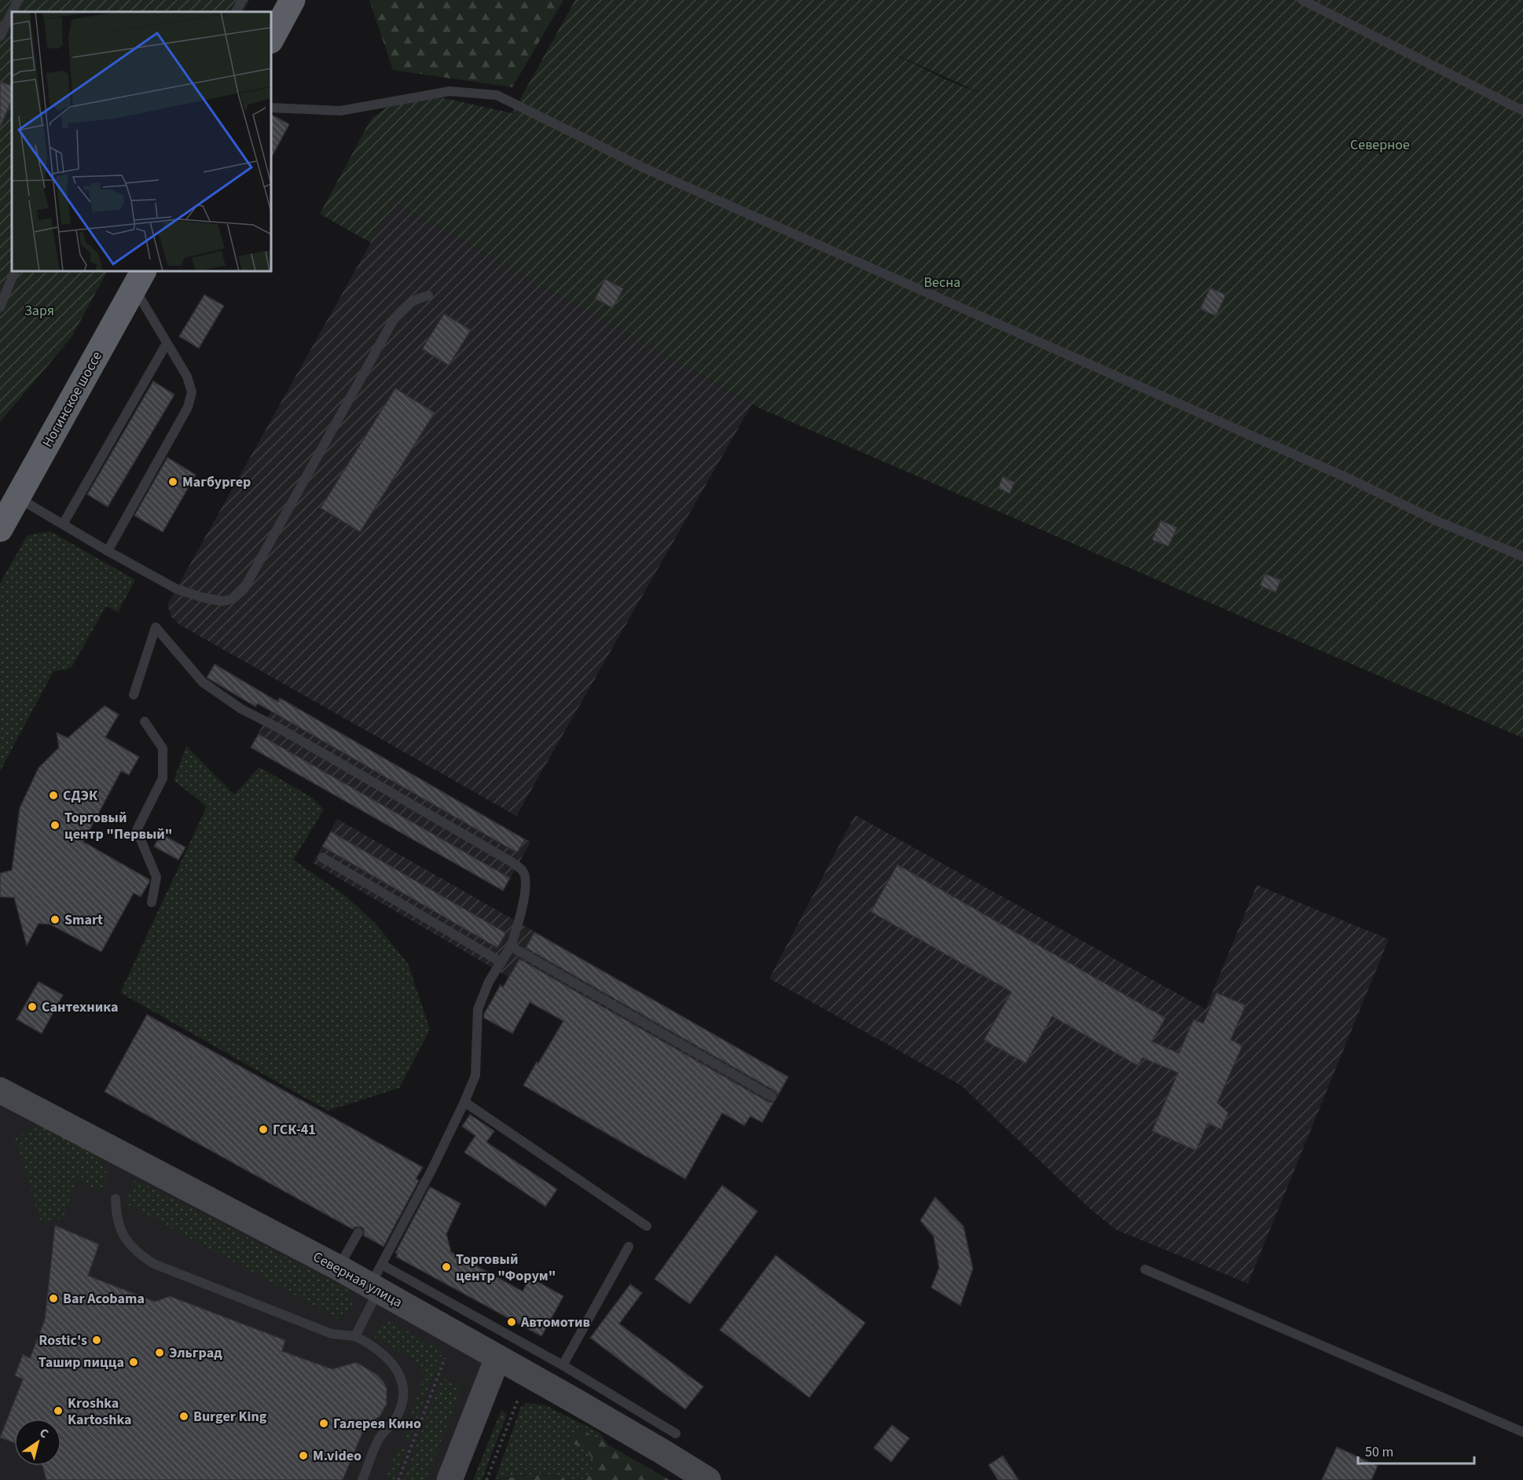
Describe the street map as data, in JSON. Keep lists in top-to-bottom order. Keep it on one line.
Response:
{"streets":{"highway":["Ногинское шоссе"],"main road":["Северная улица"]},"parks":["Северное","Весна","Заря"],"places":["Магбургер","СДЭК","Торговый центр \"Первый\"","Smart","Сантехника","ГСК-41","Торговый центр \"Форум\"","Bar Acobama","Автомотив","Rostic's","Эльград","Ташир пицца","Kroshka Kartoshka","Burger King","Галерея Кино","M.video"],"scale_bar":"50 m","north":"top right"}
